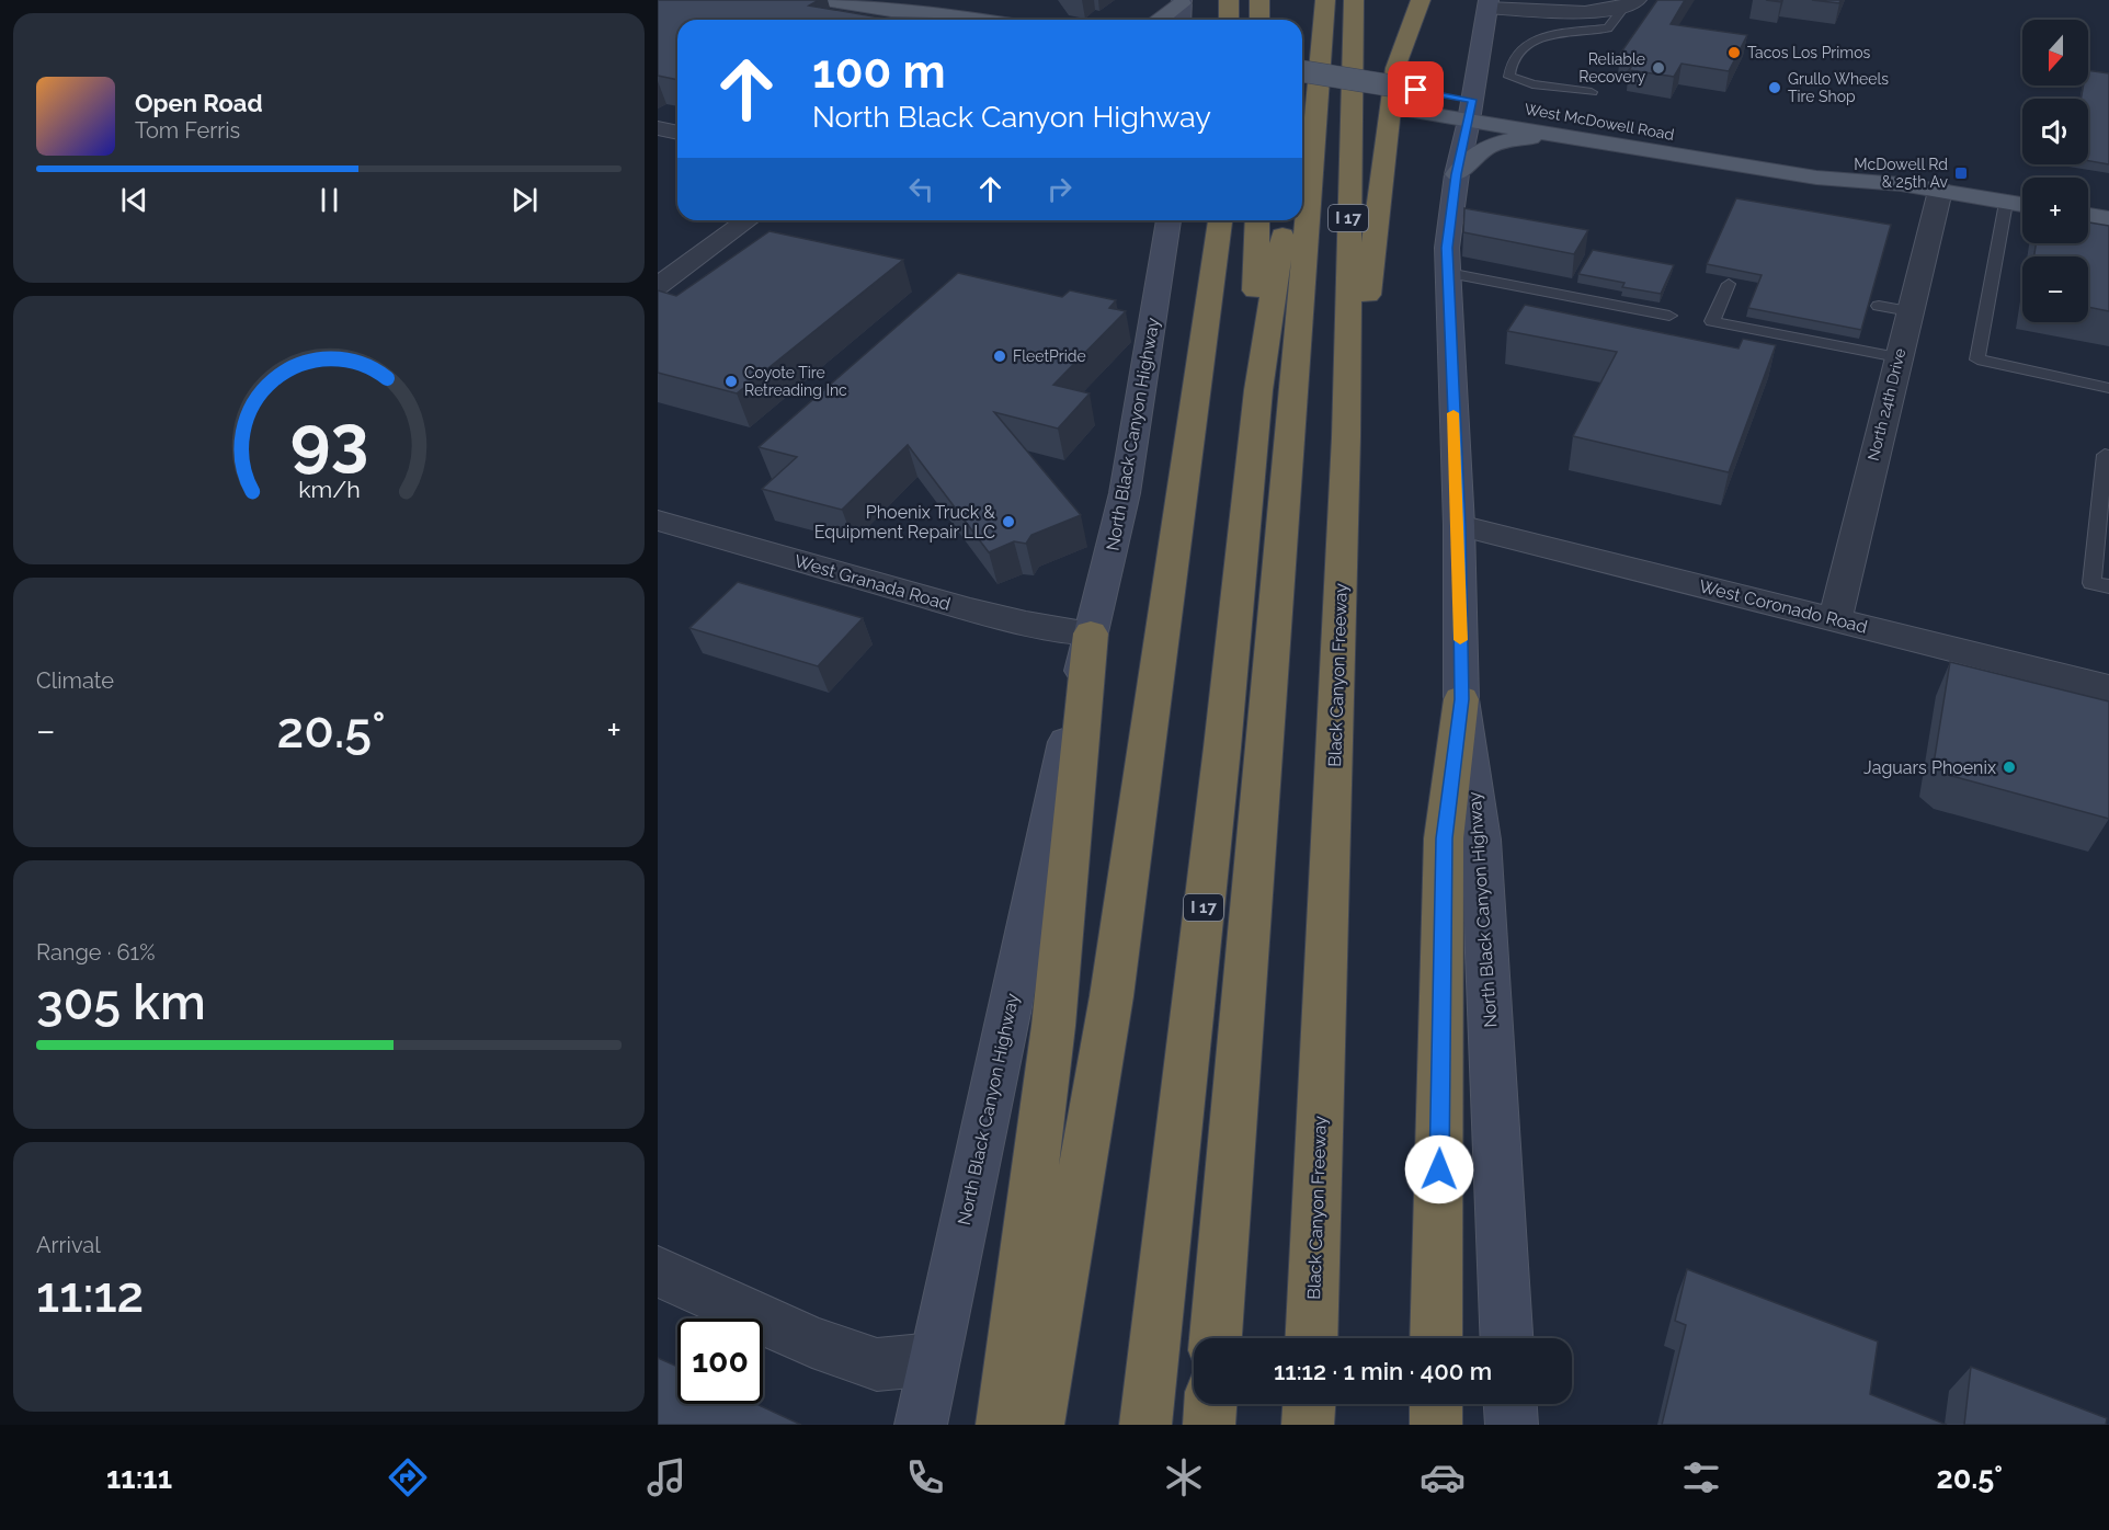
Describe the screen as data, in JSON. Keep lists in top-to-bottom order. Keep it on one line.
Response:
{"streets":{"highway":["I 17","Black Canyon Freeway"],"main road":["West McDowell Road","North Black Canyon Highway"],"street":["North 24th Drive","West Granada Road","West Coronado Road"]},"crossings":[["West McDowell Road","North 24th Drive"],["West McDowell Road","North Black Canyon Highway"],["North 24th Drive","West Coronado Road"],["North Black Canyon Highway","West Granada Road"],["North Black Canyon Highway","West Coronado Road"]],"places":{"other":["Tacos Los Primos","Reliable Recovery","Grullo Wheels Tire Shop","FleetPride","Coyote Tire Retreading Inc","Phoenix Truck & Equipment Repair LLC","Jaguars Phoenix"],"transit":["McDowell Rd & 25th Av"]},"north":"bottom","page":{"map_buttons":["+","−"],"turn":["100 m","North Black Canyon Highway"],"song":["Open Road","Tom Ferris"],"tile":["Climate",["Range · 61%","305 km"],["Arrival","11:12"]],"heat":["−","20.5°","+"],"limit":"100","trip":"11:12 · 1 min · 400 m","tabs":["11:11","20.5°"],"gauge":["93","km/h"]}}
